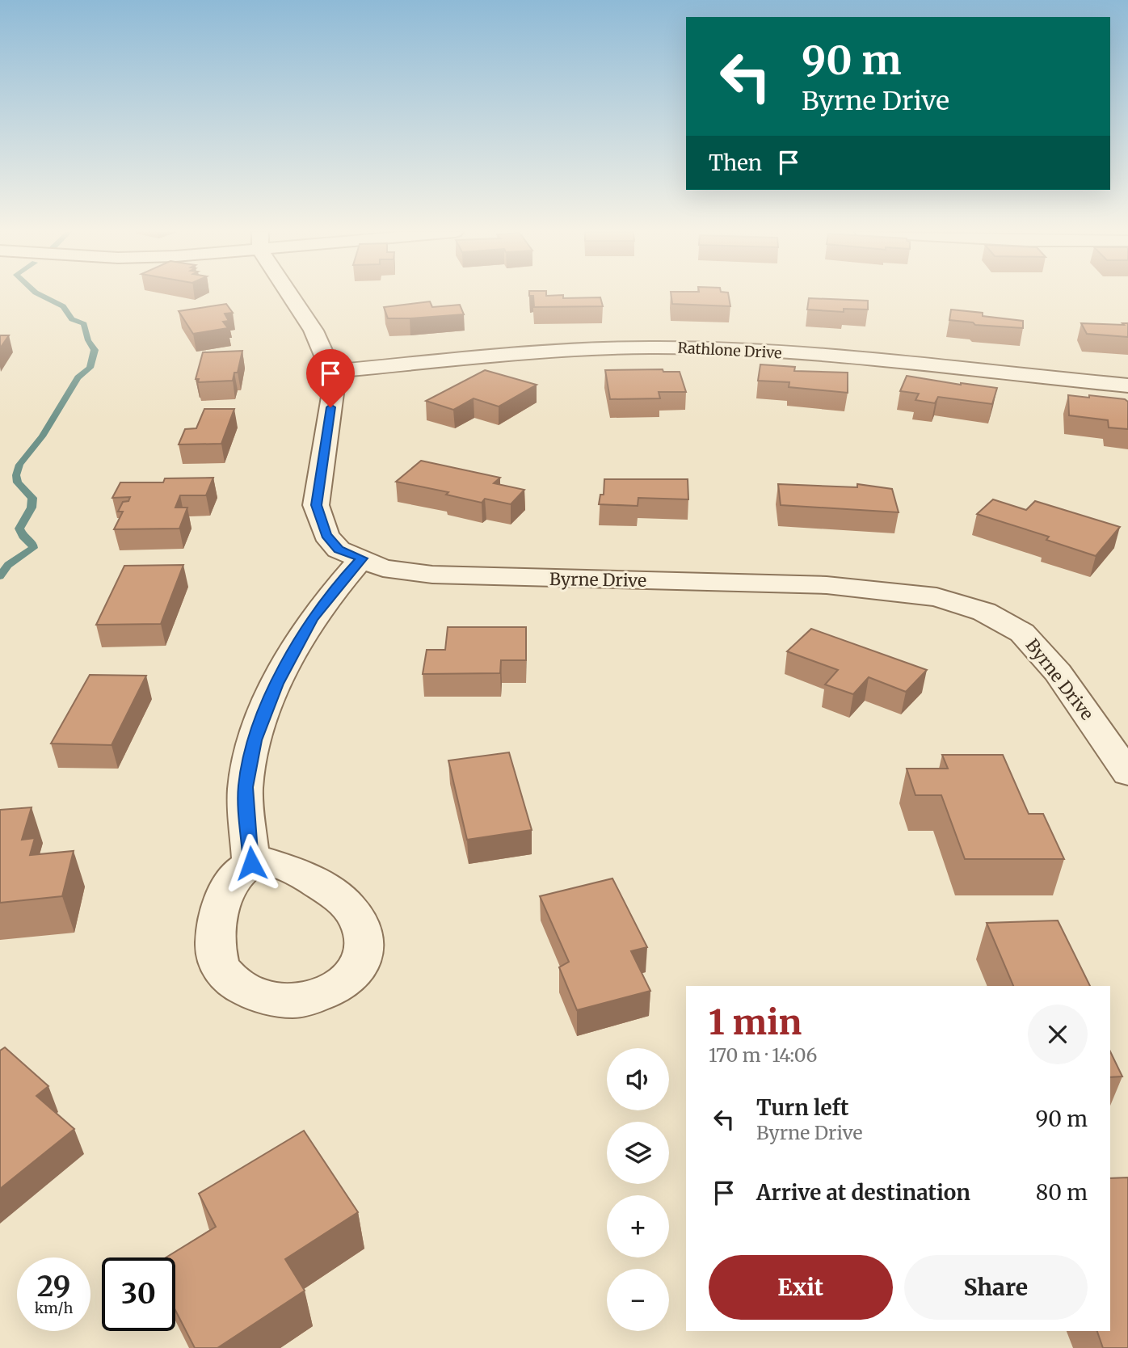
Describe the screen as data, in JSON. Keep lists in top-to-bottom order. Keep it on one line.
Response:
{"streets":{"street":["Rathlone Drive","Byrne Drive"]},"crossings":[["Rathlone Drive","Byrne Drive"]],"page":{"turn":["90 m","Byrne Drive"],"then":"Then","heading":["1 min","170 m · 14:06"],"map_buttons":["+","−"],"list":[{"name":"Turn left","note":"Byrne Drive","value":"90 m"},{"name":"Arrive at destination","value":"80 m"}],"buttons":["Exit","Share"],"speed":"29 km/h","limit":"30"}}
